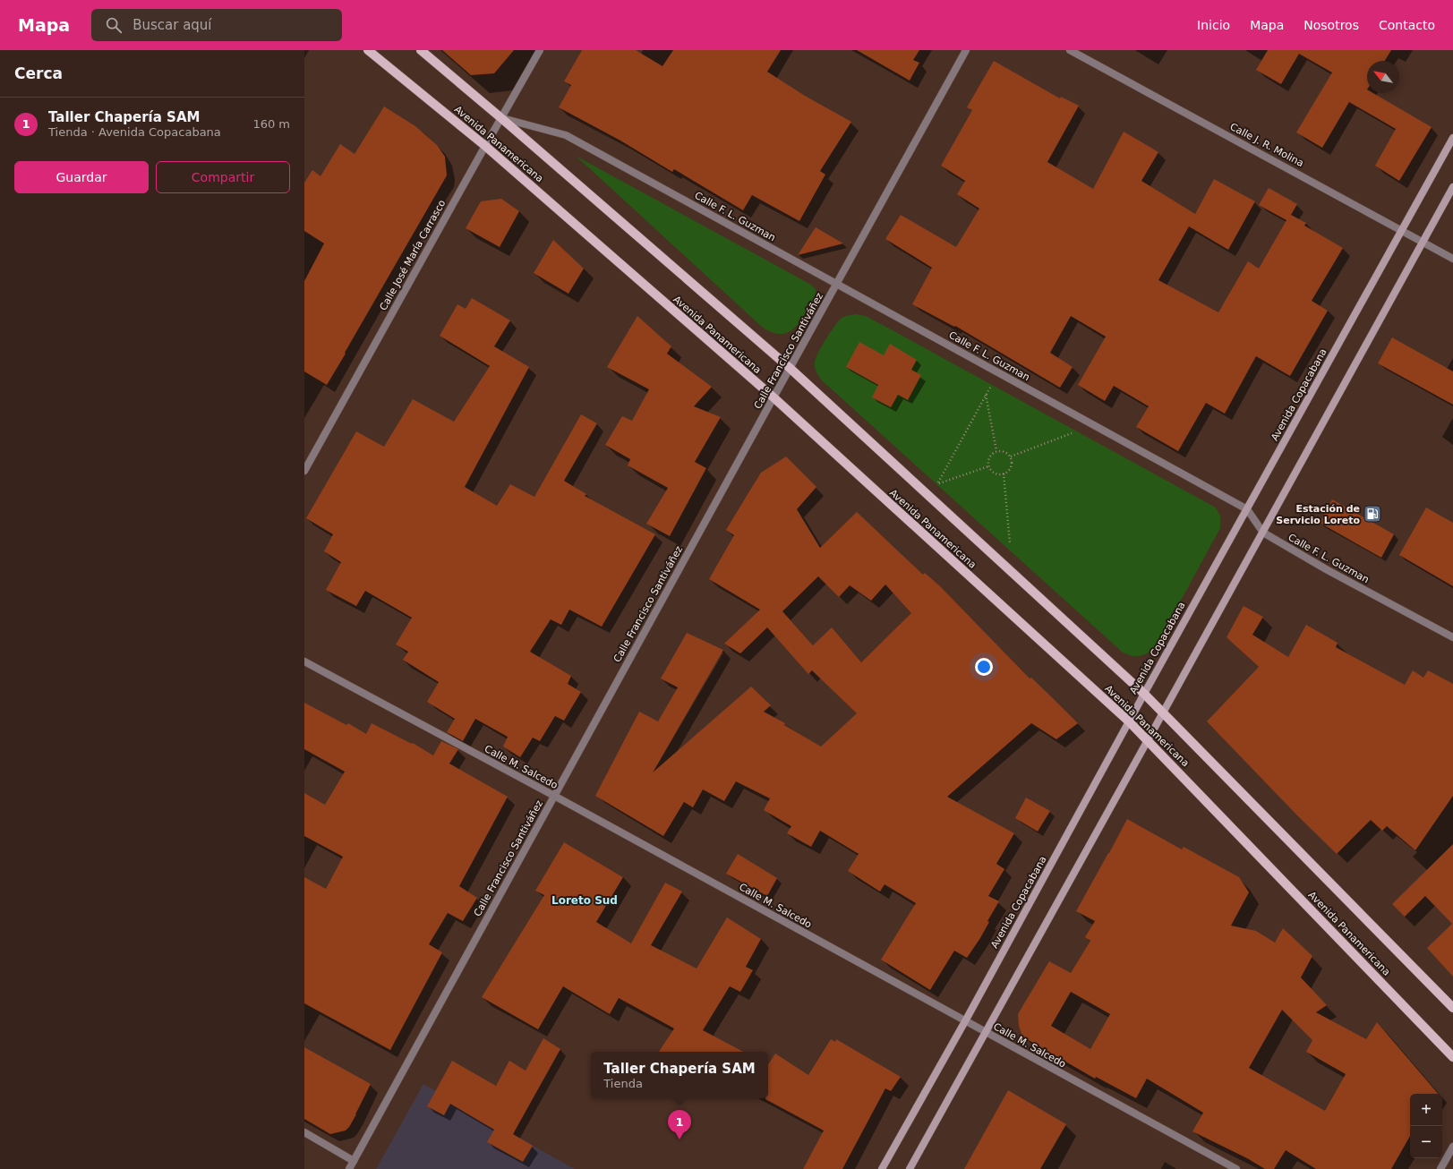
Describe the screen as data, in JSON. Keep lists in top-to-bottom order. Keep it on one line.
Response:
{"streets":{"main road":["Avenida Panamericana","Avenida Copacabana"],"street":["Calle J. R. Molina","Calle F. L. Guzman","Calle José María Carrasco","Calle Francisco Santiváñez","Calle M. Salcedo"]},"crossings":[["Avenida Panamericana","Calle F. L. Guzman"],["Avenida Panamericana","Calle José María Carrasco"],["Avenida Panamericana","Calle Francisco Santiváñez"],["Avenida Panamericana","Avenida Copacabana"],["Calle J. R. Molina","Avenida Copacabana"],["Calle F. L. Guzman","Calle José María Carrasco"],["Calle F. L. Guzman","Calle Francisco Santiváñez"],["Calle F. L. Guzman","Avenida Copacabana"],["Calle Francisco Santiváñez","Calle M. Salcedo"],["Avenida Copacabana","Calle M. Salcedo"]],"districts":["Loreto Sud"],"places":{"fuel station":["Estación de Servicio Loreto"]},"north":"top left","page":{"header":"Mapa","search":"Buscar aquí","nav":["Inicio","Mapa","Nosotros","Contacto"],"heading":"Cerca","list":[{"mark":"1","name":"Taller Chapería SAM","note":"Tienda · Avenida Copacabana","value":"160 m"}],"buttons":["Guardar","Compartir"],"popup":["Taller Chapería SAM","Tienda"],"map_buttons":["+","−"],"pins":"1"}}
